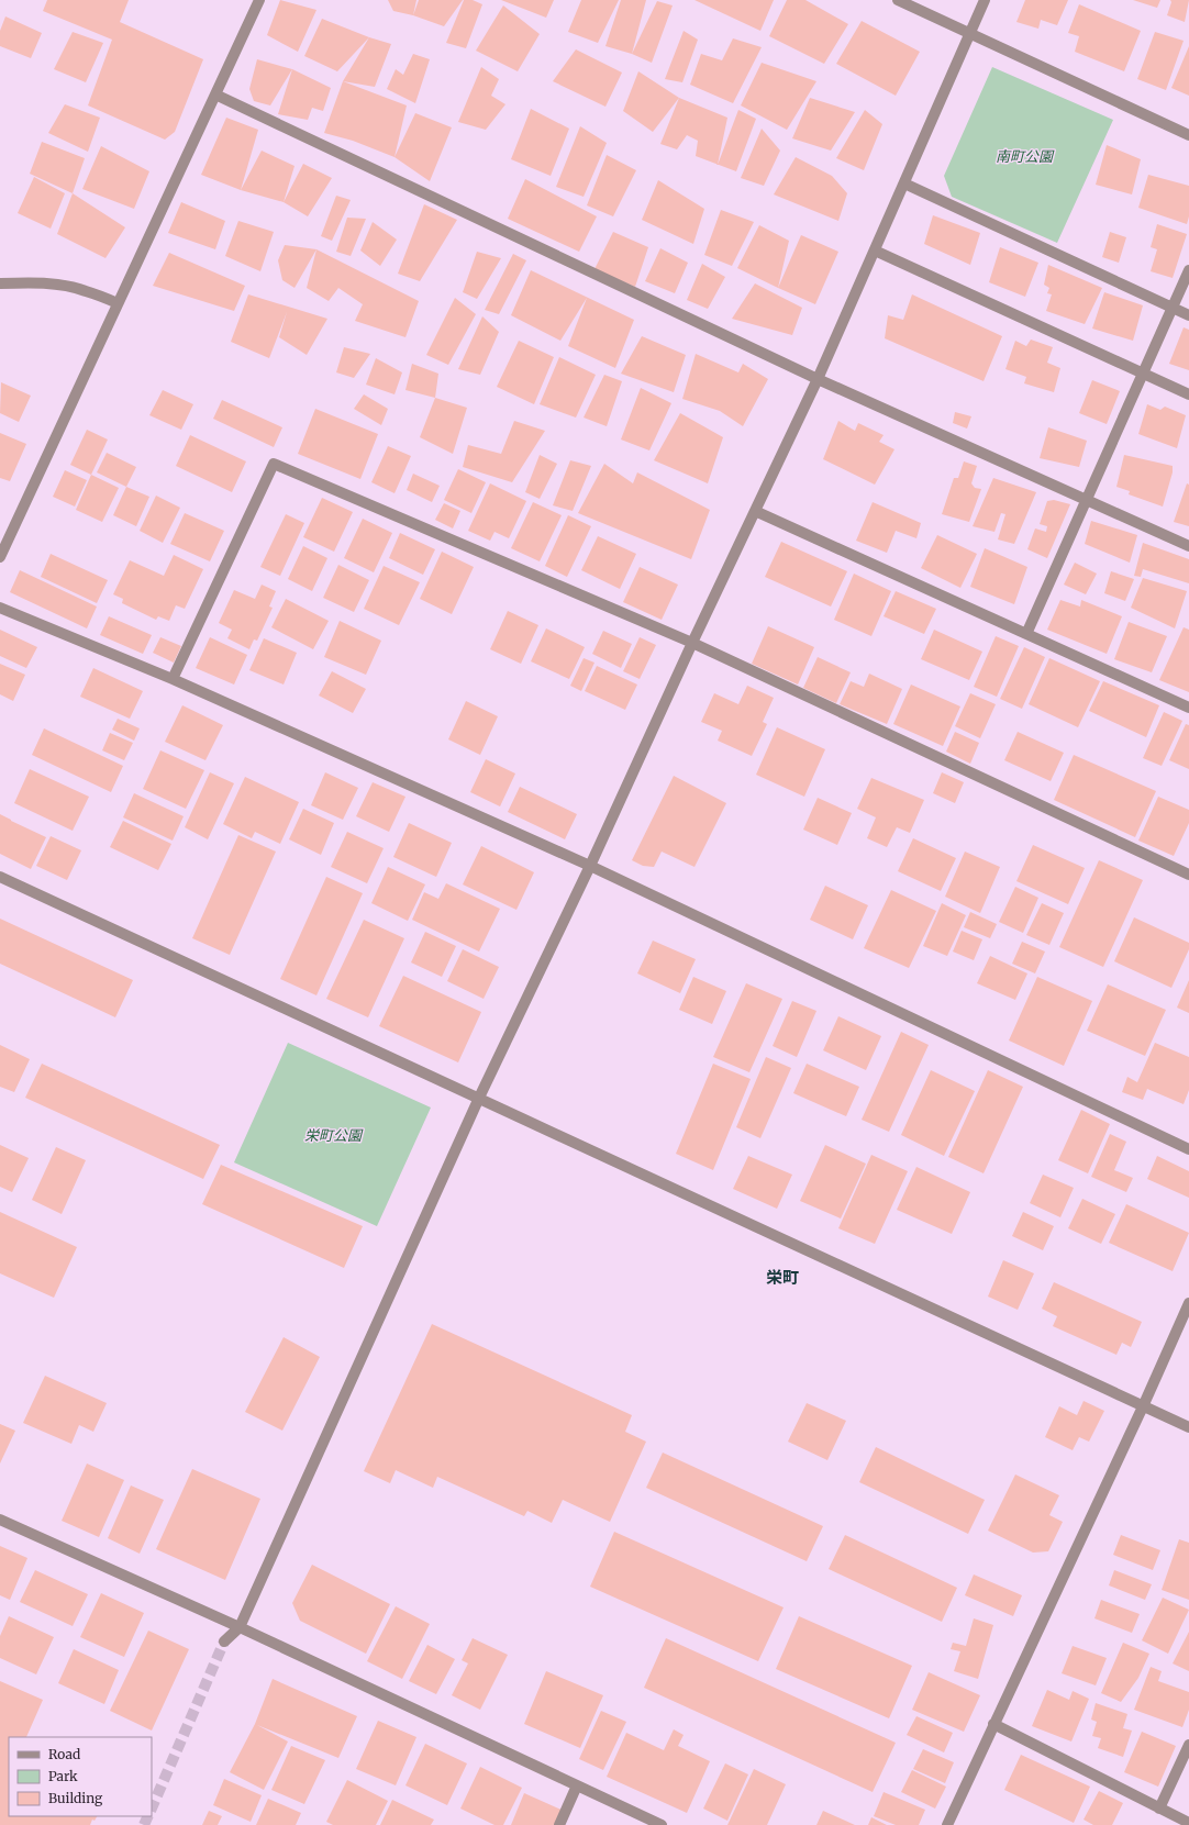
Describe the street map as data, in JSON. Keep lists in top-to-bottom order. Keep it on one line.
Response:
{"districts":["栄町"],"parks":["南町公園","栄町公園"],"legend":["Road","Park","Building"]}
